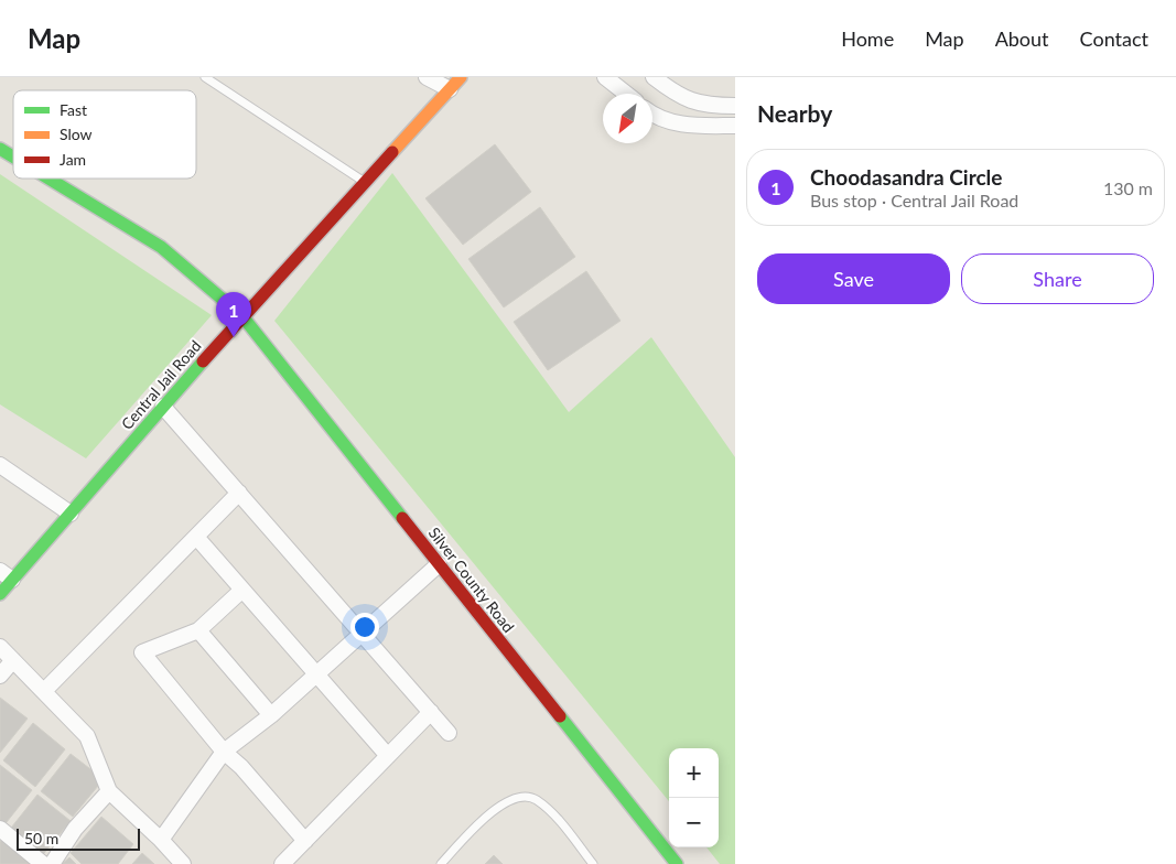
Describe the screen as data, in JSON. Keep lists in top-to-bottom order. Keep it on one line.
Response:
{"streets":{"street":["Central Jail Road","Silver County Road"]},"crossings":[["Central Jail Road","Silver County Road"]],"legend":["Fast","Slow","Jam"],"scale_bar":"50 m","north":"bottom left","page":{"header":"Map","nav":["Home","Map","About","Contact"],"heading":"Nearby","list":[{"mark":"1","name":"Choodasandra Circle","note":"Bus stop · Central Jail Road","value":"130 m"}],"buttons":["Save","Share"],"pins":"1","map_buttons":["+","−"],"scale":"50 m"}}
